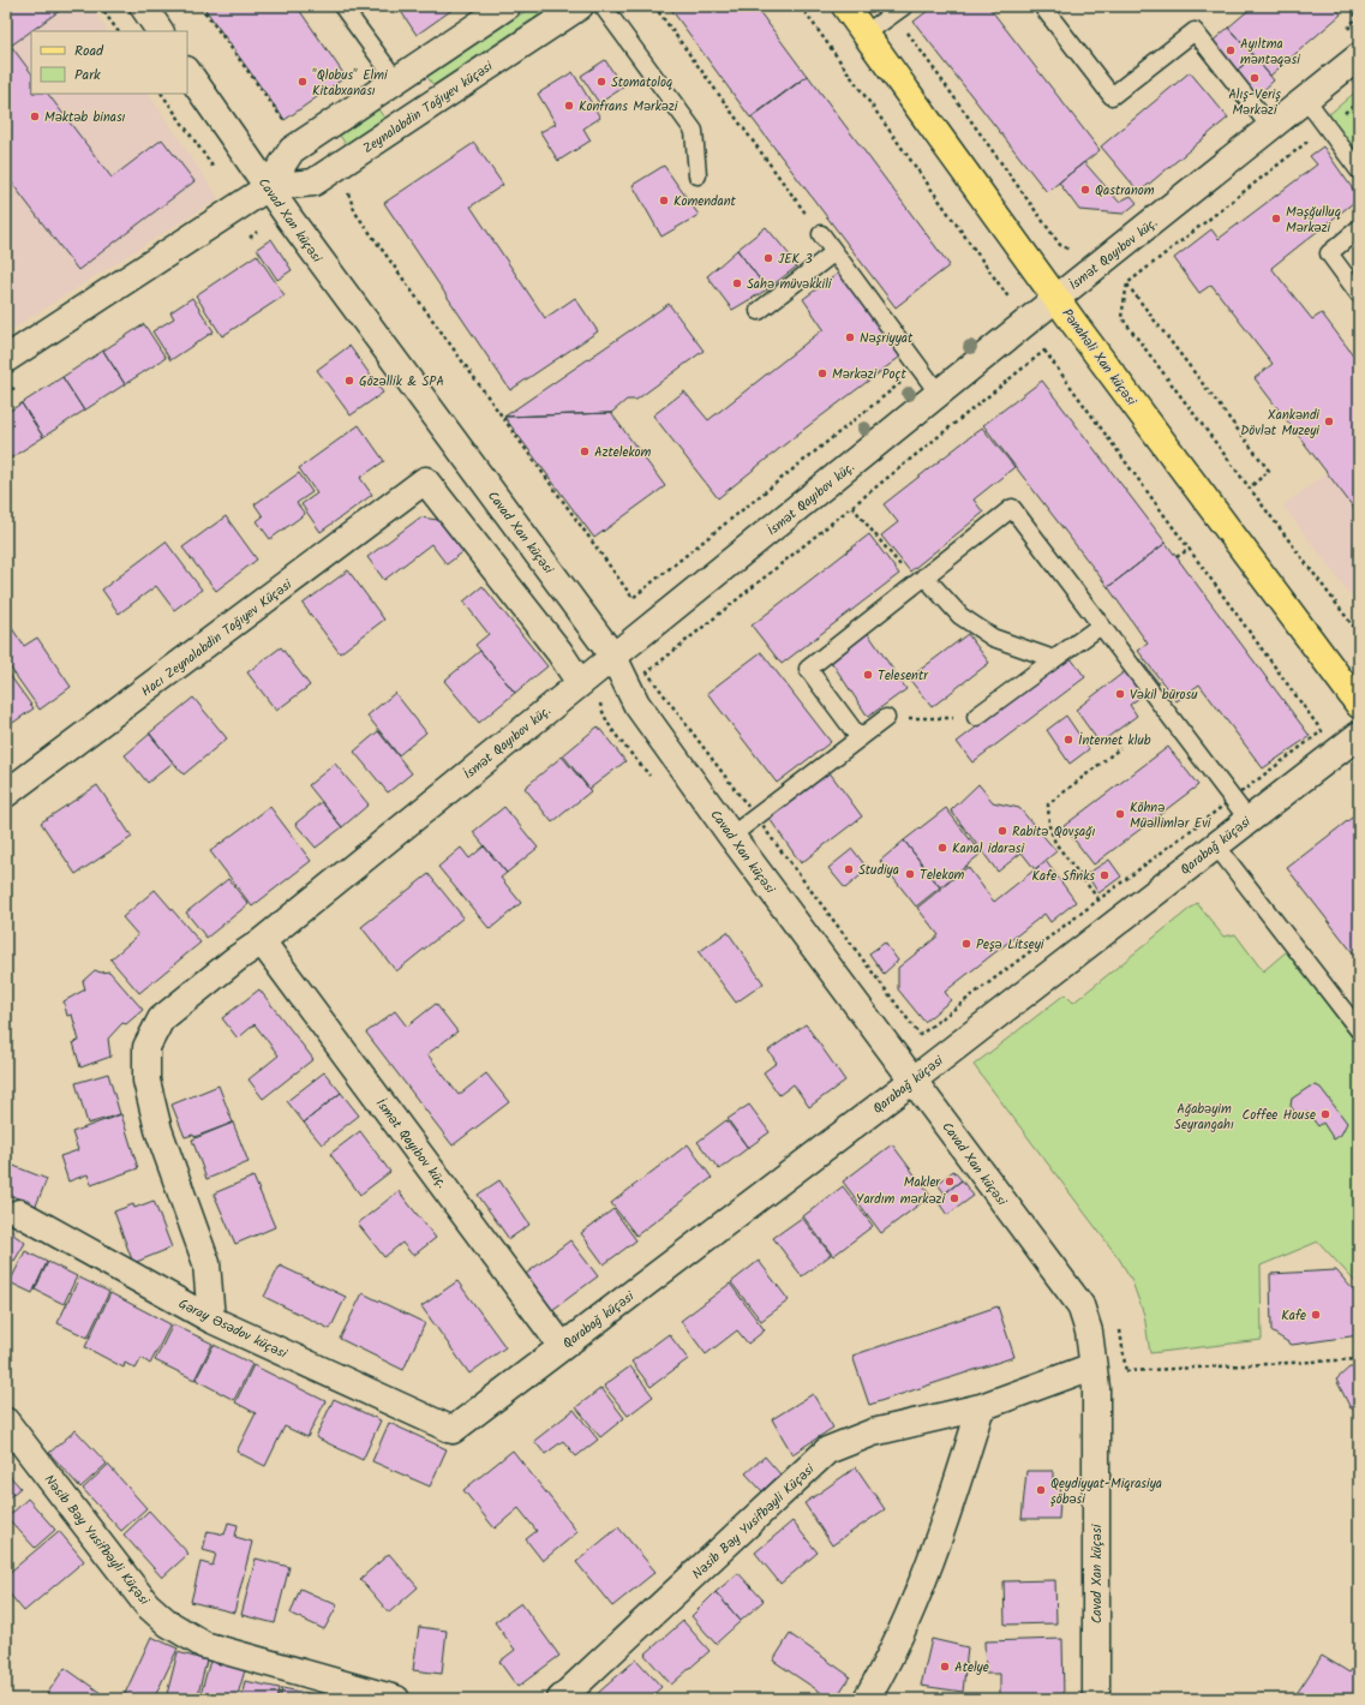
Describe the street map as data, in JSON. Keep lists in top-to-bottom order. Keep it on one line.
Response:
{"streets":{"main road":["Pənahəli Xan küçəsi"],"street":["Zeynalabdin Tağıyev küçəsi","Cavad Xan küçəsi","İsmət Qayıbov küç.","Hacı Zeynalabdin Tağıyev Küçəsi","Qarabağ küçəsi","Gəray Əsədov küçəsi","Nəsib Bəy Yusifbəyli Küçəsi"]},"crossings":[["Zeynalabdin Tağıyev küçəsi","Cavad Xan küçəsi"],["Cavad Xan küçəsi","İsmət Qayıbov küç."],["Cavad Xan küçəsi","Hacı Zeynalabdin Tağıyev Küçəsi"],["Cavad Xan küçəsi","Qarabağ küçəsi"],["Cavad Xan küçəsi","Nəsib Bəy Yusifbəyli Küçəsi"],["İsmət Qayıbov küç.","Pənahəli Xan küçəsi"],["İsmət Qayıbov küç.","Hacı Zeynalabdin Tağıyev Küçəsi"],["İsmət Qayıbov küç.","Qarabağ küçəsi"],["İsmət Qayıbov küç.","Gəray Əsədov küçəsi"],["Qarabağ küçəsi","Gəray Əsədov küçəsi"]],"parks":["Ağabəyim Seyrangahı"],"places":["Ayıltma məntəqəsi","Alış-Veriş Mərkəzi","\"Qlobus\" Elmi Kitabxanası","Stomatoloq","Konfrans Mərkəzi","Məktəb binası","Qastranom","Komendant","Məşğulluq Mərkəzi","JEK 3","Sahə müvəkkili","Nəşriyyat","Mərkəzi Poçt","Gözəllik & SPA","Xankəndi Dövlət Muzeyi","Aztelekom","Telesentr","Vəkil bürosu","İnternet klub","Köhnə Müəllimlər Evi","Rabitə Qovşağı","Kanal idarəsi","Studiya","Telekom","Kafe Sfinks","Peşə Litseyi","Coffee House","Makler","Yardım mərkəzi","Kafe","Qeydiyyat-Miqrasiya şöbəsi","Atelye"],"legend":["Road","Park"]}
